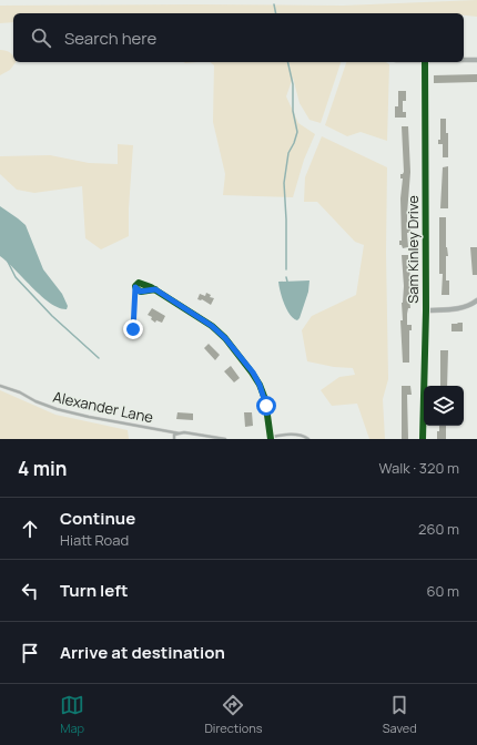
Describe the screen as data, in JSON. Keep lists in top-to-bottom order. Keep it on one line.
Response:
{"streets":{"street":["Sam Kinley Drive"],"lane":["Alexander Lane"]},"page":{"search":"Search here","heading":["4 min","Walk · 320 m"],"list":[["Continue","Hiatt Road","260 m"],["Turn left","60 m"],"Arrive at destination"],"nav":["Map","Directions","Saved"]}}
